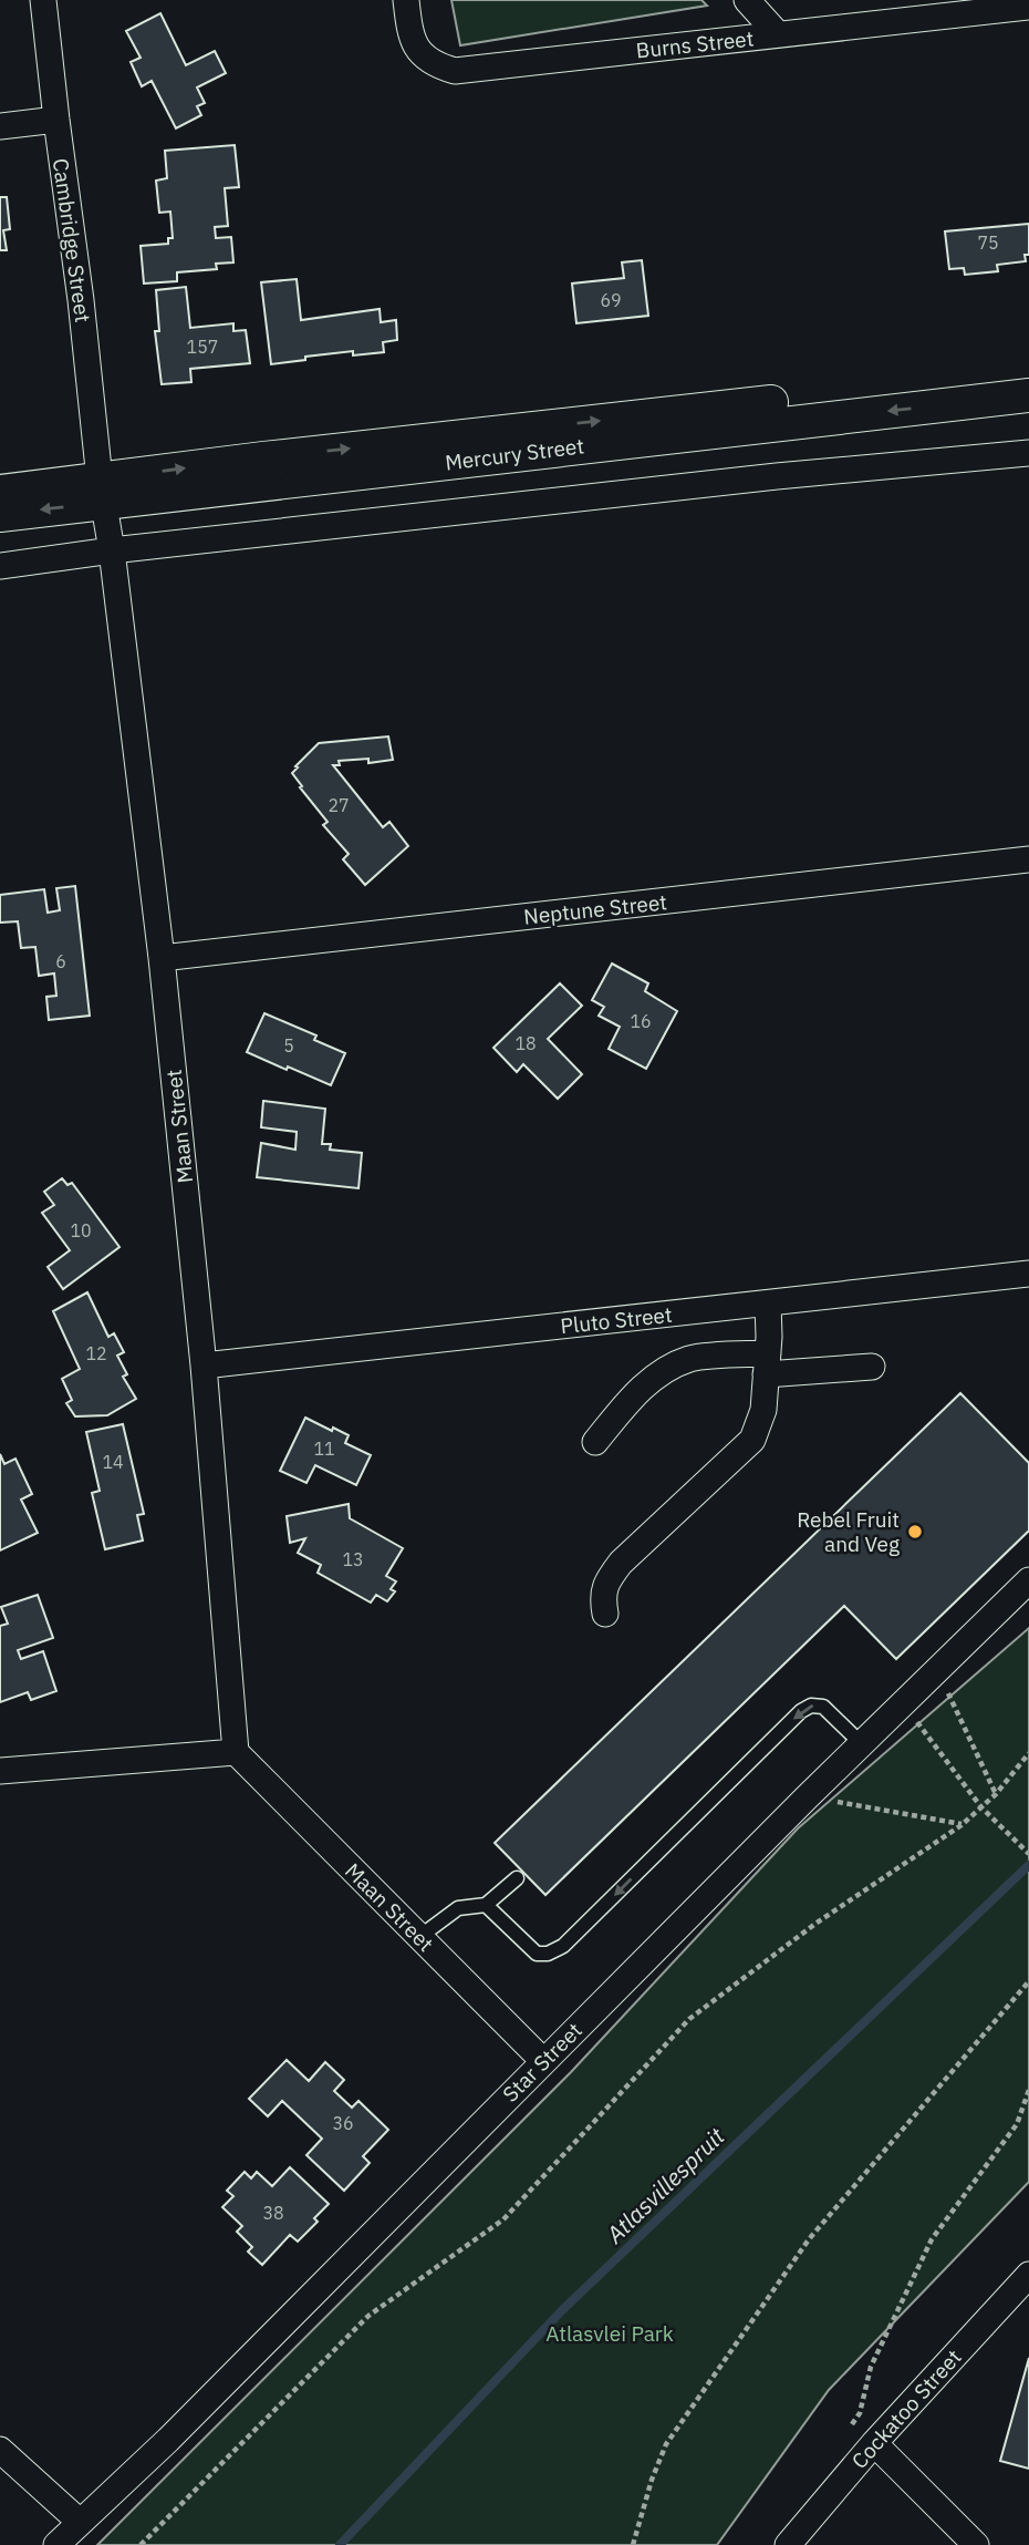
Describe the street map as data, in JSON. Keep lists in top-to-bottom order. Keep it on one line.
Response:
{"streets":{"street":["Burns Street","Cambridge Street","Mercury Street","Neptune Street","Maan Street","Pluto Street","Star Street","Cockatoo Street"]},"crossings":[["Cambridge Street","Mercury Street"],["Cambridge Street","Maan Street"],["Mercury Street","Maan Street"],["Neptune Street","Maan Street"],["Maan Street","Pluto Street"],["Maan Street","Star Street"]],"water":["Atlasvillespruit"],"parks":["Atlasvlei Park"],"places":["Rebel Fruit and Veg"],"house_numbers":["75","69","157","27","6","16","18","5","10","12","11","14","13","36","38"]}
